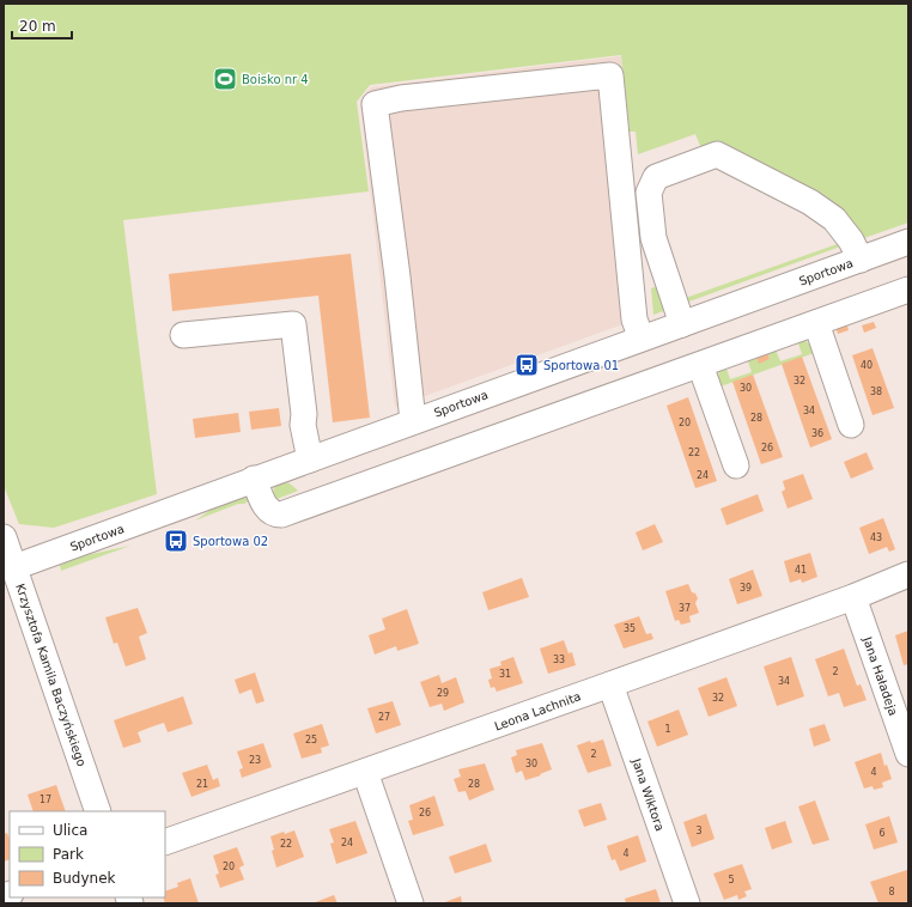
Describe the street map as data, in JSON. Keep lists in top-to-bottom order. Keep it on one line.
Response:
{"streets":{"street":["Sportowa","Krzysztofa Kamila Baczyńskiego","Jana Haładeja","Leona Lachnita","Jana Wiktora"]},"crossings":[["Sportowa","Krzysztofa Kamila Baczyńskiego"],["Jana Haładeja","Leona Lachnita"],["Leona Lachnita","Jana Wiktora"]],"places":{"sports":["Boisko nr 4"],"bus stop":["Sportowa 01","Sportowa 02"]},"house_numbers":["40","32","30","38","34","28","20","36","26","22","24","43","41","39","37","35","33","2","31","34","29","32","27","1","25","2","23","30","4","21","28","17","26","3","6","24","22","4","20","5","8"],"legend":["Ulica","Park","Budynek"],"scale_bar":"20 m"}
